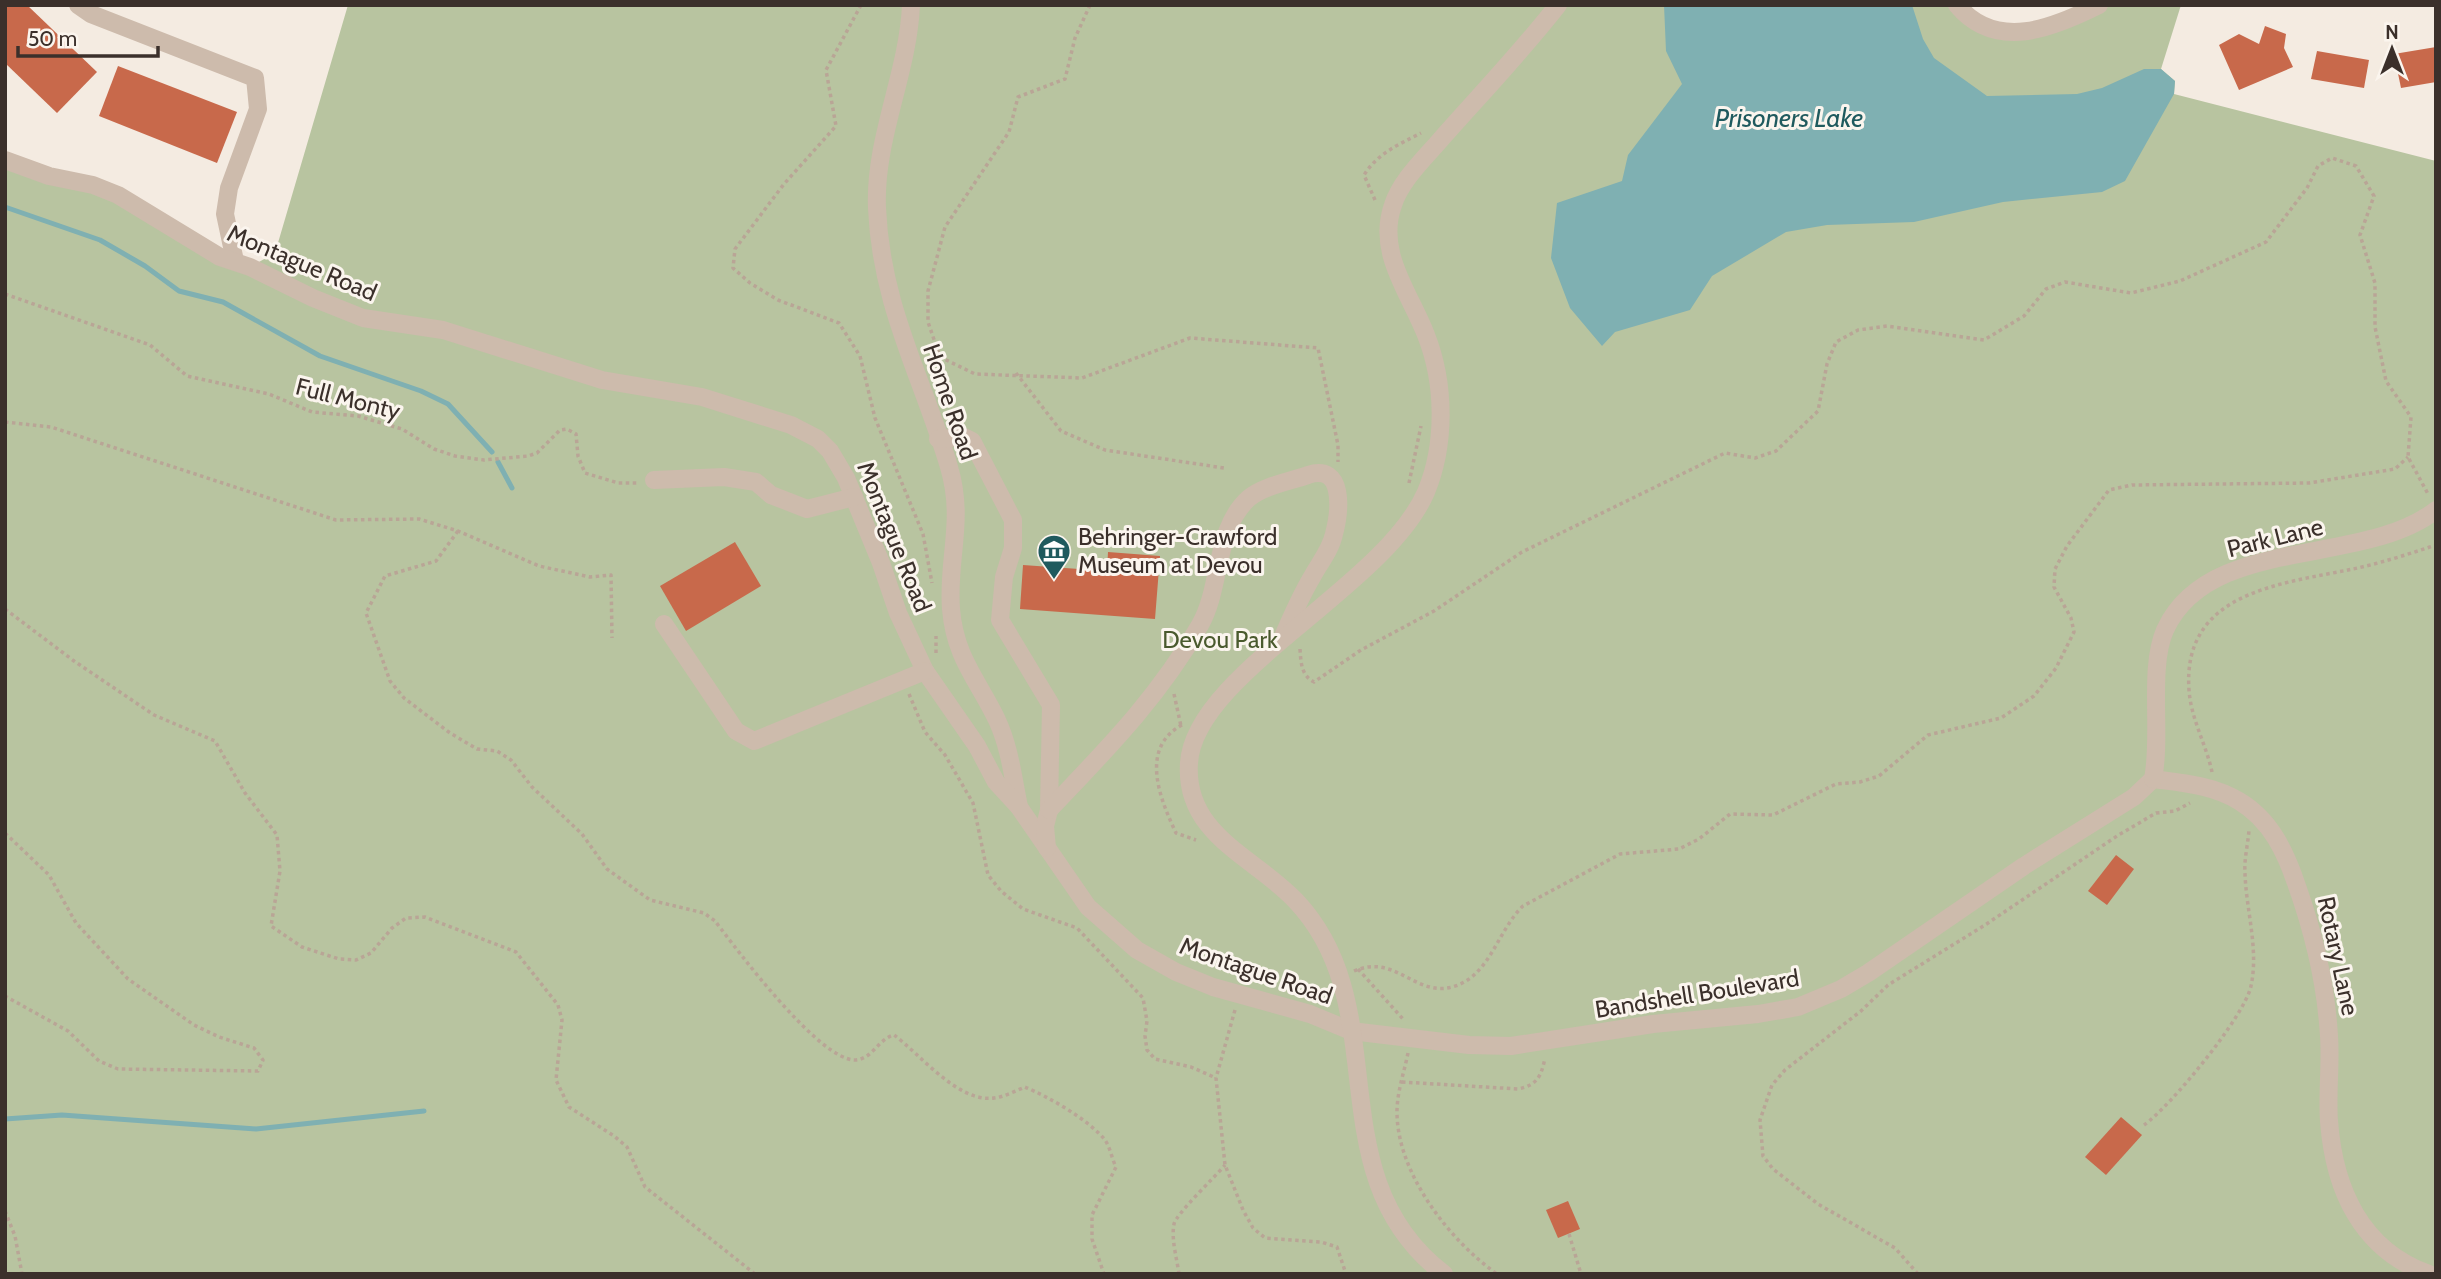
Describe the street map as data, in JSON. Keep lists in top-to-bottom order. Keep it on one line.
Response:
{"streets":{"street":["Montague Road","Home Road","Park Lane","Rotary Lane","Bandshell Boulevard"],"path":["Full Monty"]},"crossings":[["Montague Road","Home Road"],["Montague Road","Bandshell Boulevard"],["Park Lane","Rotary Lane"],["Park Lane","Bandshell Boulevard"],["Rotary Lane","Bandshell Boulevard"]],"water":["Prisoners Lake"],"parks":["Devou Park"],"places":{"museum":["Behringer-Crawford Museum at Devou"]},"scale_bar":"50 m","north":"top"}
